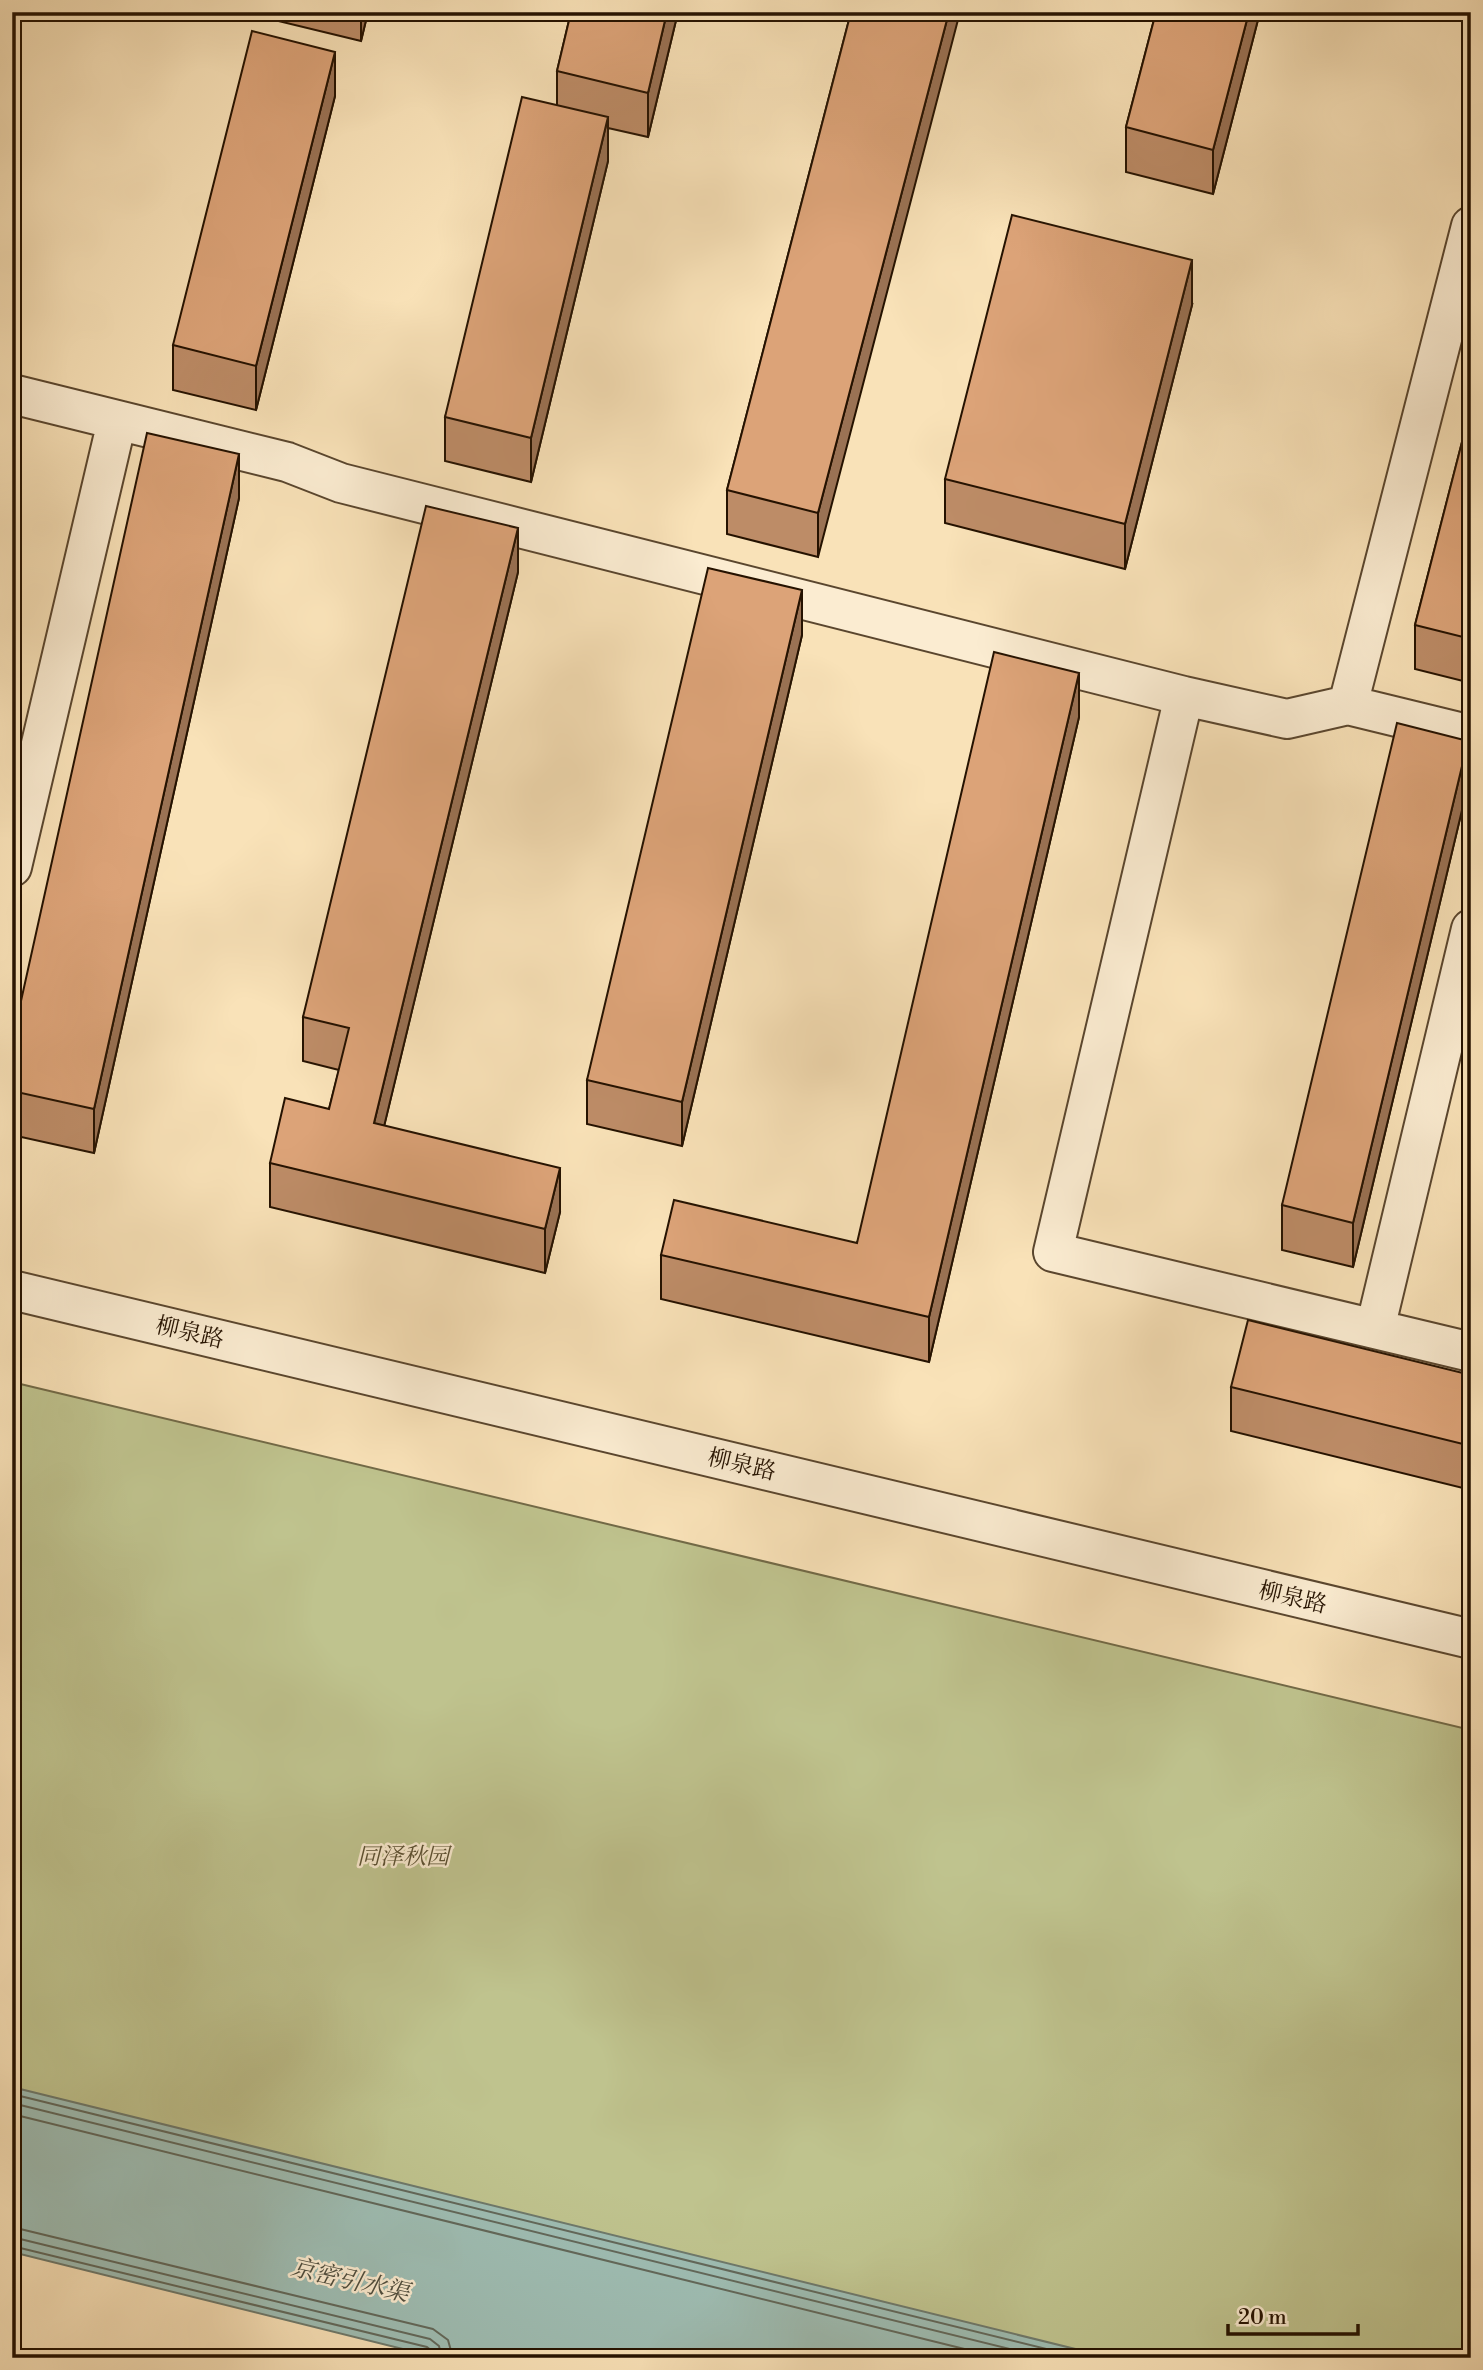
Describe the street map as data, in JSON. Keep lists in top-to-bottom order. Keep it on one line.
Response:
{"streets":{"street":["柳泉路"]},"water":["京密引水渠"],"parks":["同泽秋园"],"scale_bar":"20 m"}
